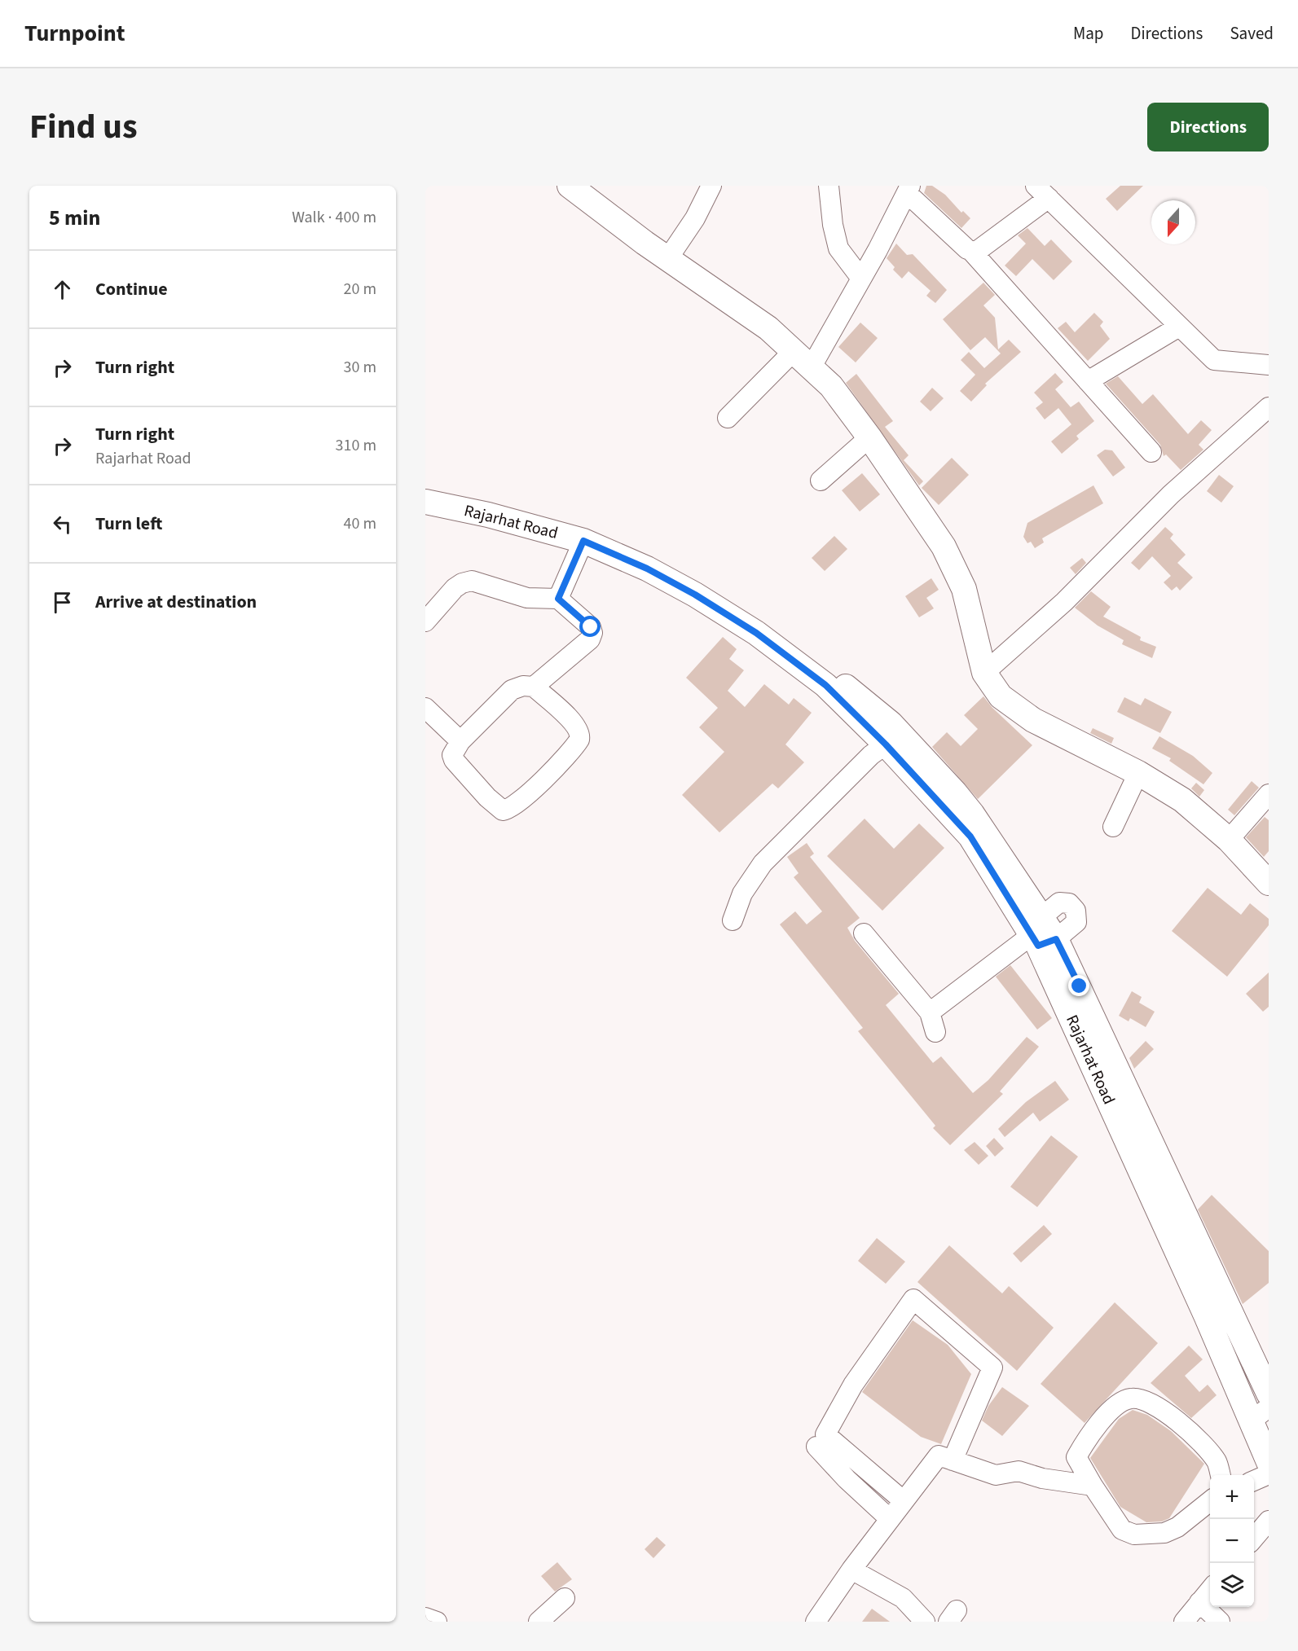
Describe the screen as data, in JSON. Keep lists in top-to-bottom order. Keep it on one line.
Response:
{"streets":{"main road":["Rajarhat Road"]},"north":"bottom","page":{"header":"Turnpoint","nav":["Map","Directions","Saved"],"title":"Find us","buttons":"Directions","heading":["5 min","Walk · 400 m"],"list":[["Continue","20 m"],["Turn right","30 m"],["Turn right","Rajarhat Road","310 m"],["Turn left","40 m"],"Arrive at destination"],"map_buttons":["+","−"]}}
